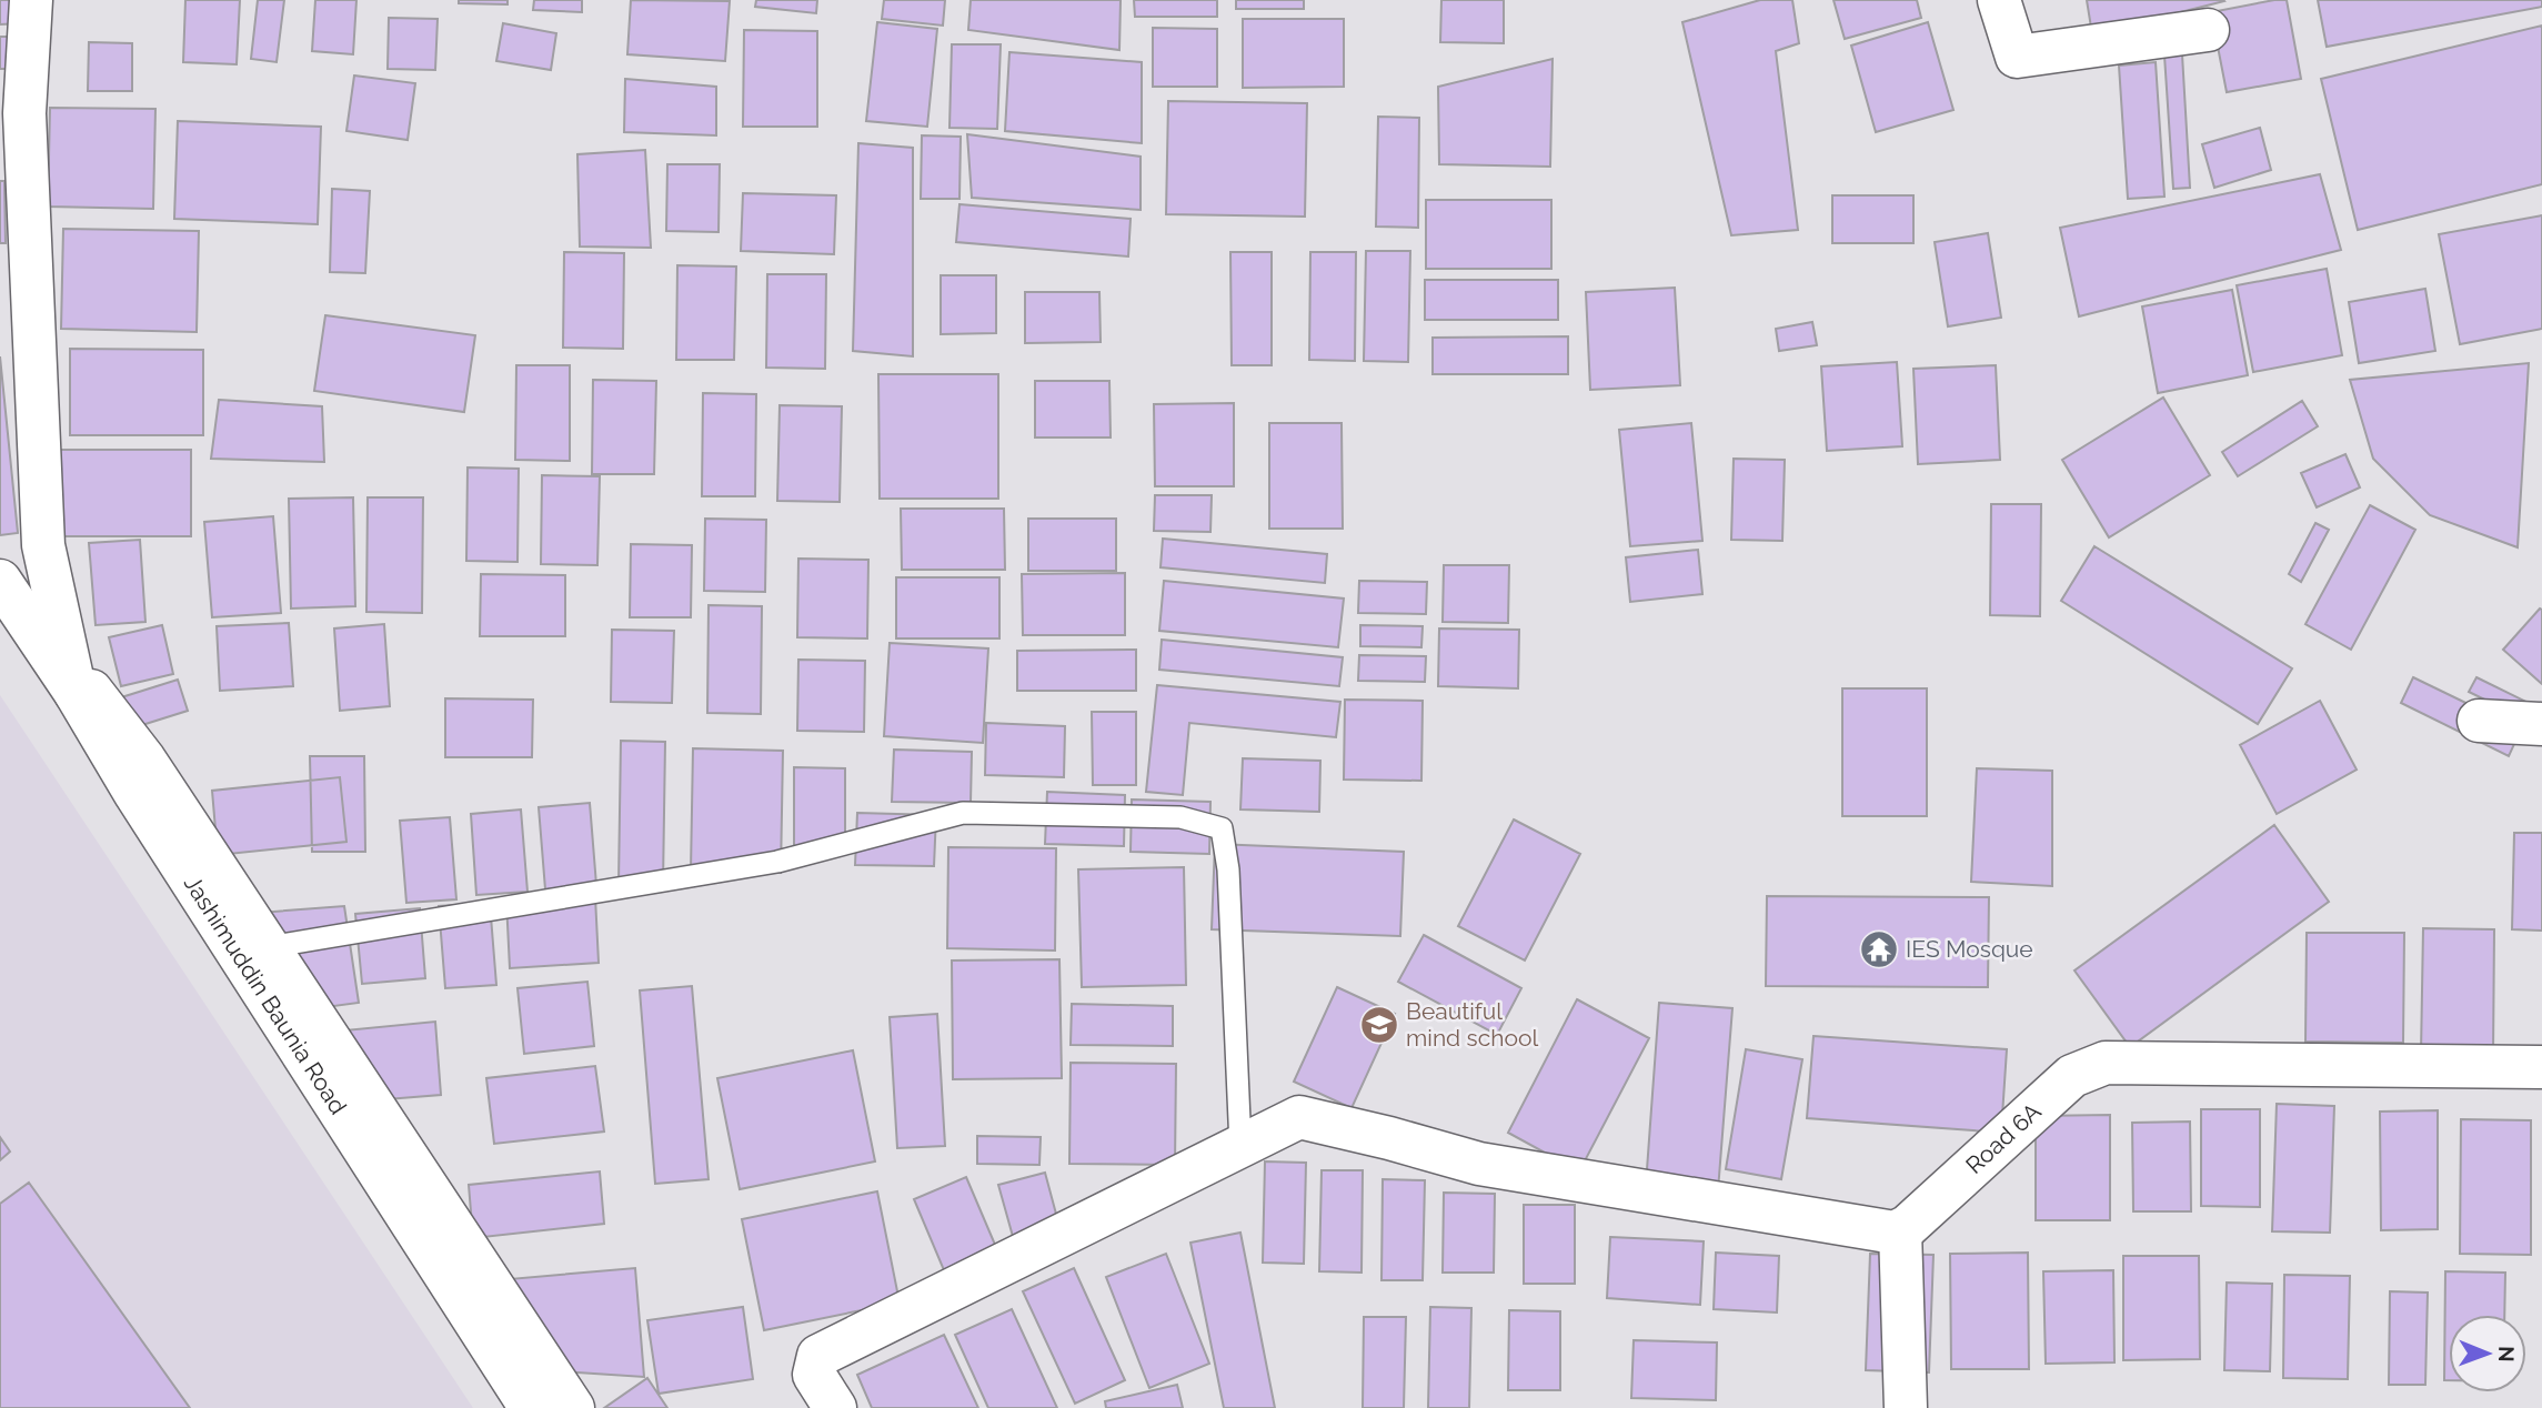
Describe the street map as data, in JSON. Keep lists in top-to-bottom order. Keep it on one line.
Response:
{"streets":{"street":["Jashimuddin Baunia Road","Road 6A"]},"places":{"temple":["IES Mosque"],"school or university":["Beautiful mind school"]},"north":"right"}
